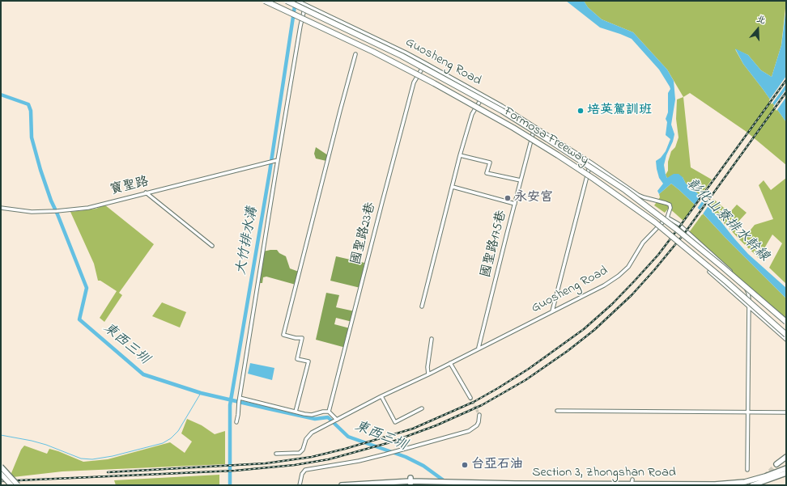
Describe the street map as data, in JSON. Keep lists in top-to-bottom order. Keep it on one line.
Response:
{"streets":{"highway":["Formosa Freeway"],"main road":["Section 3, Zhongshan Road"],"street":["Guosheng Road","寶聖路","國聖路23巷","國聖路175巷"]},"crossings":[["Guosheng Road","國聖路23巷"],["Guosheng Road","國聖路175巷"]],"water":["彰化山寮排水幹線","大竹排水溝","東西三圳"],"places":["培英駕訓班","永安宮","台亞石油"],"north":"top"}
